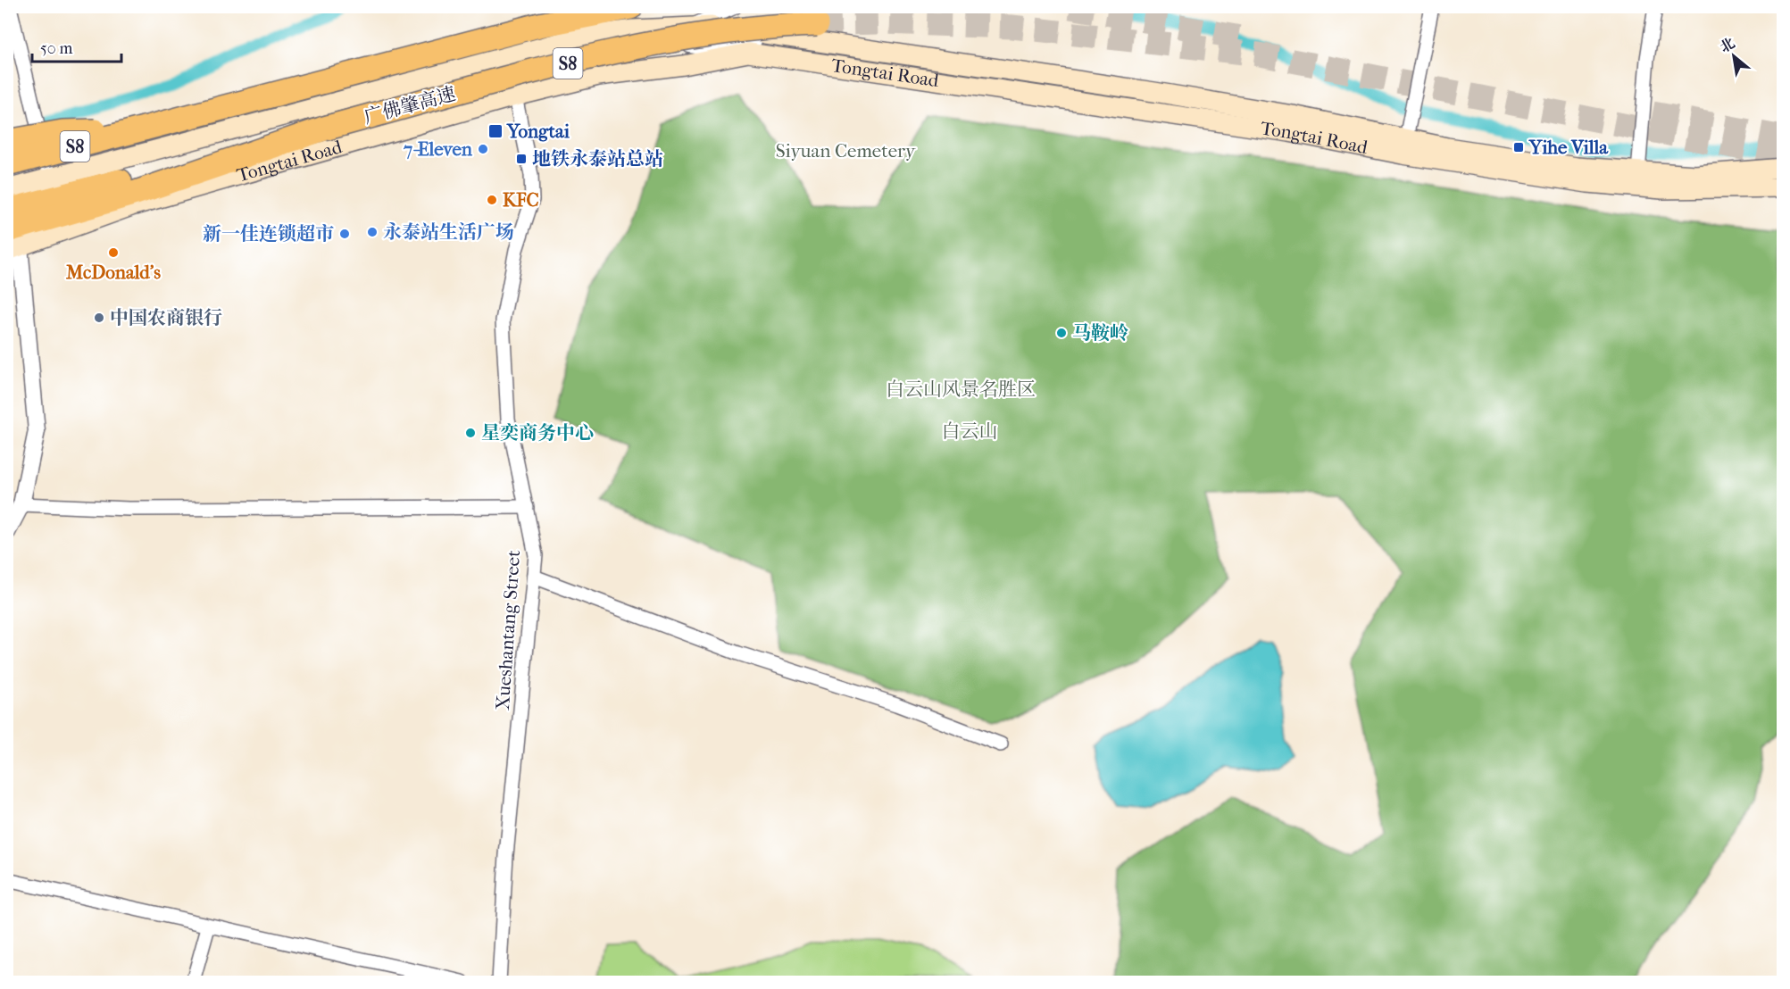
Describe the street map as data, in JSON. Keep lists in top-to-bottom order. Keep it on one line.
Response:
{"streets":{"highway":["S8","广佛肇高速"],"main road":["Tongtai Road"],"street":["Xueshantang Street"]},"crossings":[["Tongtai Road","广佛肇高速"],["Tongtai Road","Xueshantang Street"]],"parks":["Siyuan Cemetery","白云山风景名胜区","白云山"],"places":{"transit":["Yongtai","Yihe Villa","地铁永泰站总站"],"other":["7-Eleven","KFC","永泰站生活广场","新一佳连锁超市","McDonald's","中国农商银行","马鞍岭","星奕商务中心"]},"scale_bar":"50 m","north":"top left"}
